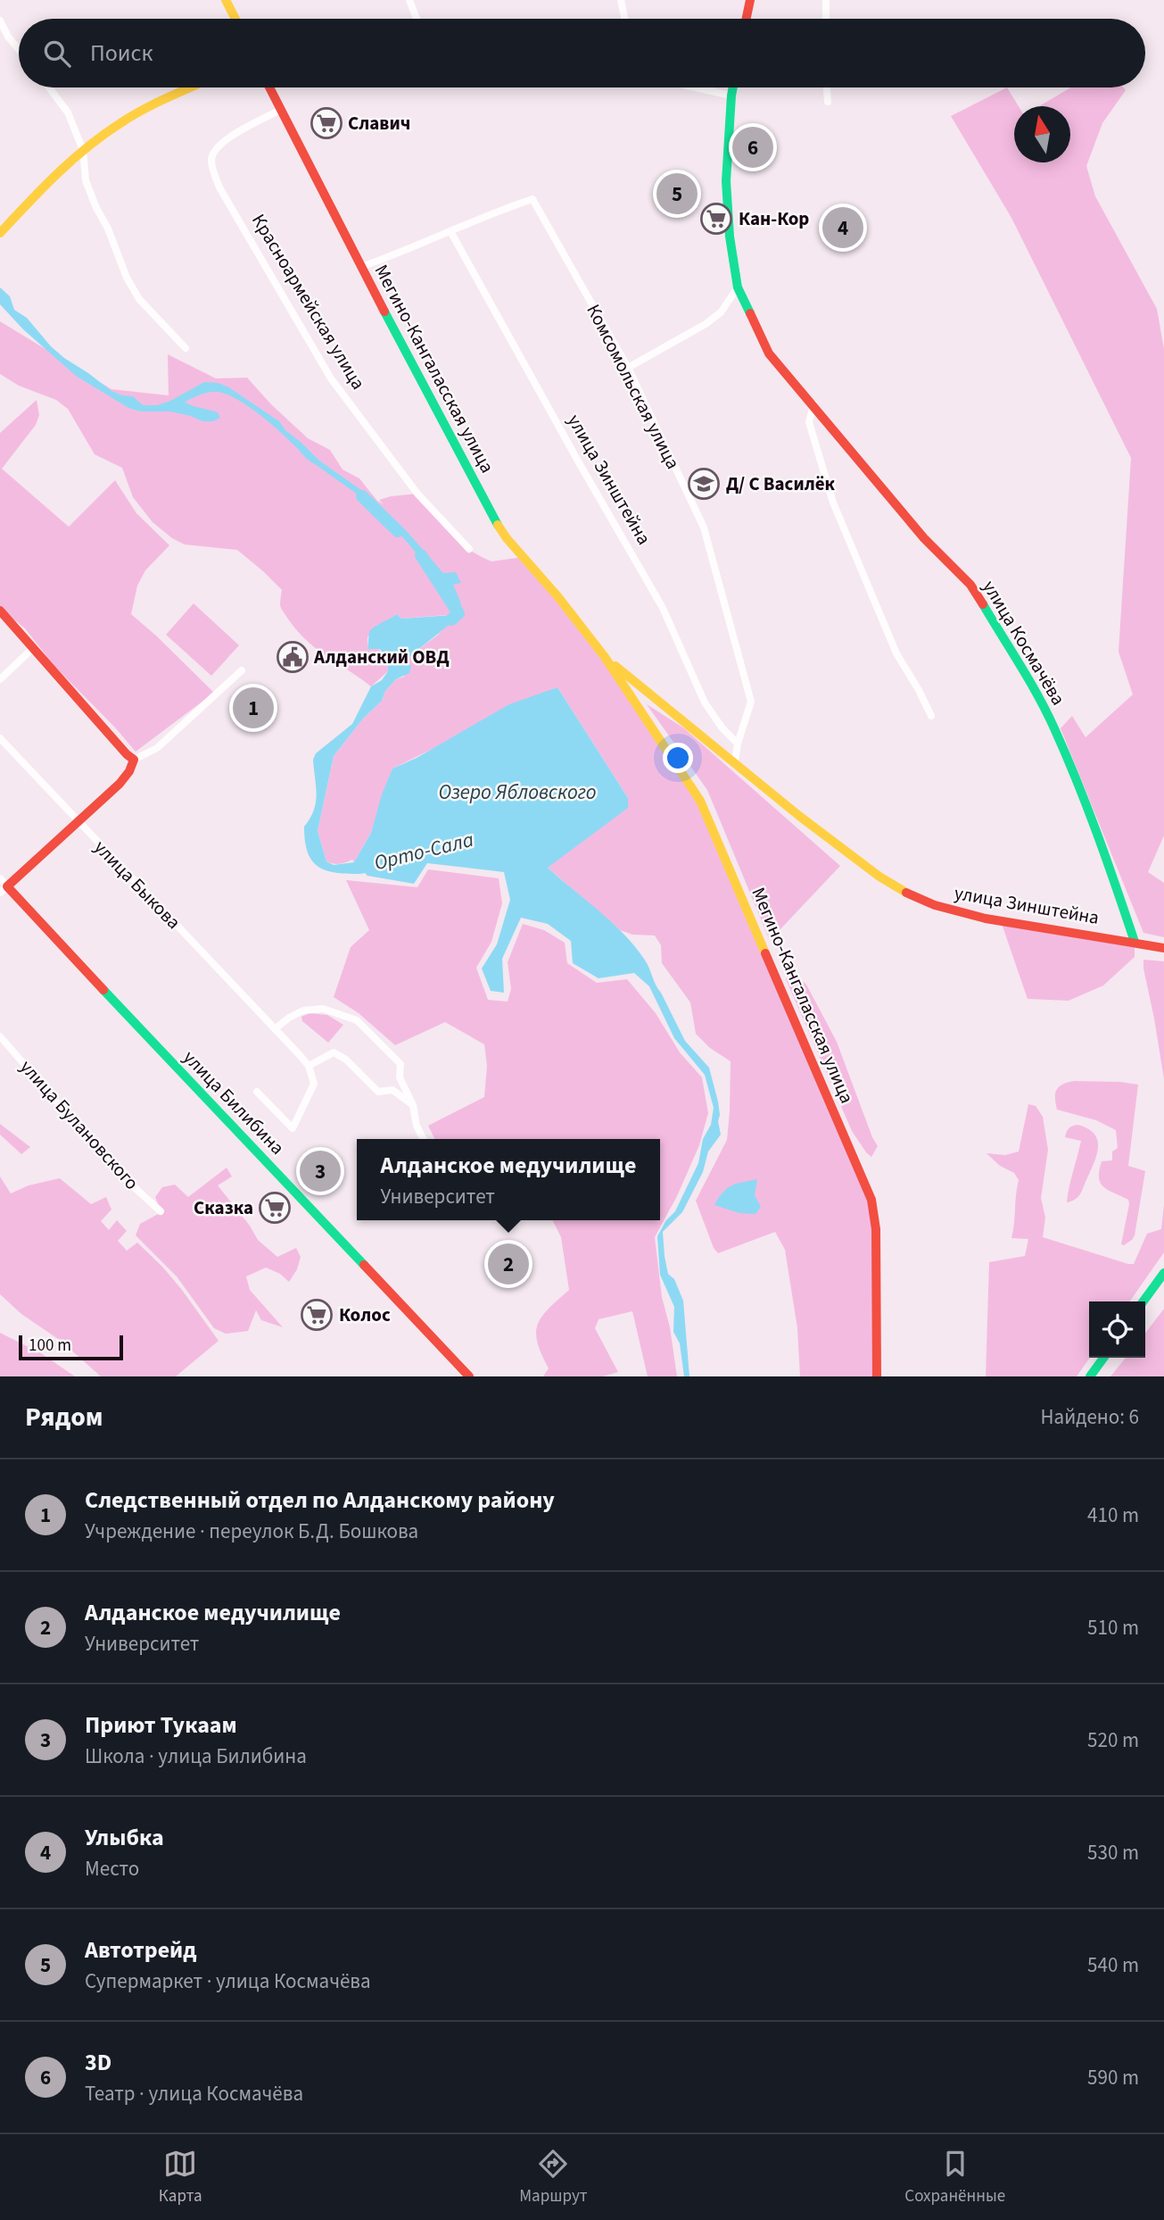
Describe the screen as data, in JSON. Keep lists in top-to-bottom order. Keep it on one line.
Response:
{"streets":{"main road":["Мегино-Кангаласская улица","улица Зинштейна","улица Космачёва","улица Билибина"],"street":["Красноармейская улица","Комсомольская улица","улица Быкова","улица Булановского"]},"crossings":[["Красноармейская улица","Мегино-Кангаласская улица"],["Мегино-Кангаласская улица","Комсомольская улица"],["Мегино-Кангаласская улица","улица Зинштейна"],["Комсомольская улица","улица Зинштейна"],["улица Зинштейна","улица Космачёва"]],"water":["Озеро Ябловского","Орто-Сала"],"places":{"supermarket":["Славич","Кан-Кор","Сказка","Колос"],"school or university":["Д/ С Василёк"],"public building":["Алданский ОВД"]},"scale_bar":"100 m","north":"top","page":{"search":"Поиск","pins":["6","5","4","1","3","2"],"popup":["Алданское медучилище","Университет"],"scale":"100 m","heading":["Рядом","Найдено: 6"],"list":[{"mark":"1","name":"Следственный отдел по Алданскому району","note":"Учреждение · переулок Б.Д. Бошкова","value":"410 m"},{"mark":"2","name":"Алданское медучилище","note":"Университет","value":"510 m"},{"mark":"3","name":"Приют Тукаам","note":"Школа · улица Билибина","value":"520 m"},{"mark":"4","name":"Улыбка","note":"Место","value":"530 m"},{"mark":"5","name":"Автотрейд","note":"Супермаркет · улица Космачёва","value":"540 m"},{"mark":"6","name":"3D","note":"Театр · улица Космачёва","value":"590 m"}],"nav":["Карта","Маршрут","Сохранённые"]}}
